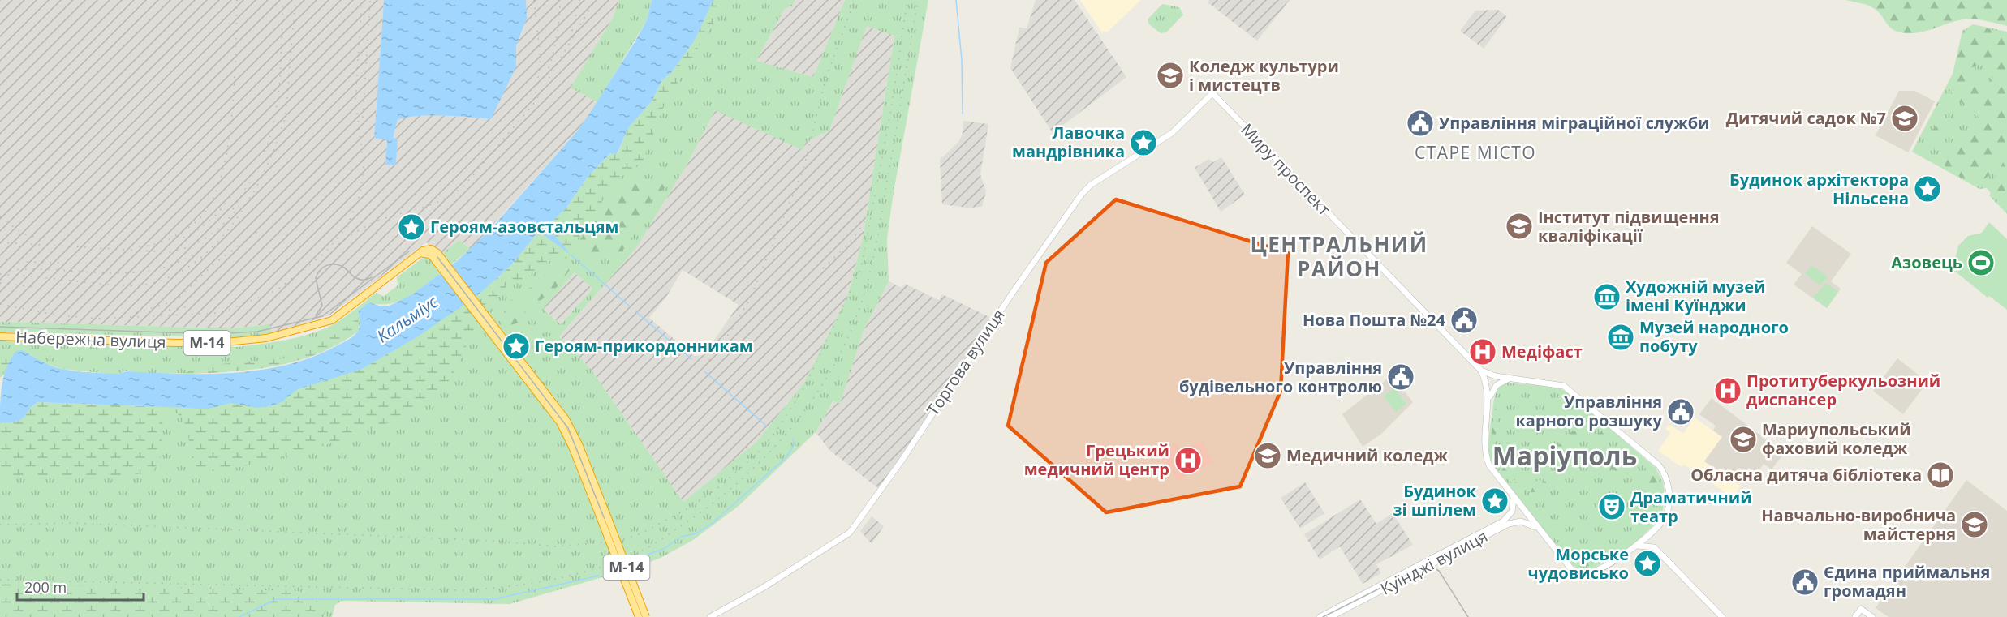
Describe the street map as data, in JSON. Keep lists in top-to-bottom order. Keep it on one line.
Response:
{"streets":{"highway":["Набережна вулиця","М-14"],"main road":["Миру проспект","Торгова вулиця","Куїнджі вулиця"]},"crossings":[["Миру проспект","Торгова вулиця"],["Миру проспект","Куїнджі вулиця"],["Набережна вулиця","М-14"]],"districts":["СТАРЕ МІСТО","ЦЕНТРАЛЬНИЙ РАЙОН","Маріуполь"],"water":["Кальміус"],"places":{"school or university":["Коледж культури і мистецтв","Дитячий садок №7","Інститут підвищення кваліфікації","Мариупольський фаховий коледж","Медичний коледж","Навчально-виробнича майстерня"],"public building":["Управління міграційної служби","Нова Пошта №24","Управління будівельного контролю","Управління карного розшуку","Єдина приймальня громадян"],"place":["Лавочка мандрівника","Будинок архітектора Нільсена","Героям-азовстальцям","Героям-прикордонникам","Будинок зі шпілем","Морське чудовисько"],"sports":["Азовець"],"museum":["Художній музей імені Куїнджи","Музей народного побуту"],"hospital":["Медіфаст","Протитуберкульозний диспансер","Грецький медичний центр"],"library":["Обласна дитяча бібліотека"],"theatre":["Драматичний театр"]},"scale_bar":"200 m"}
